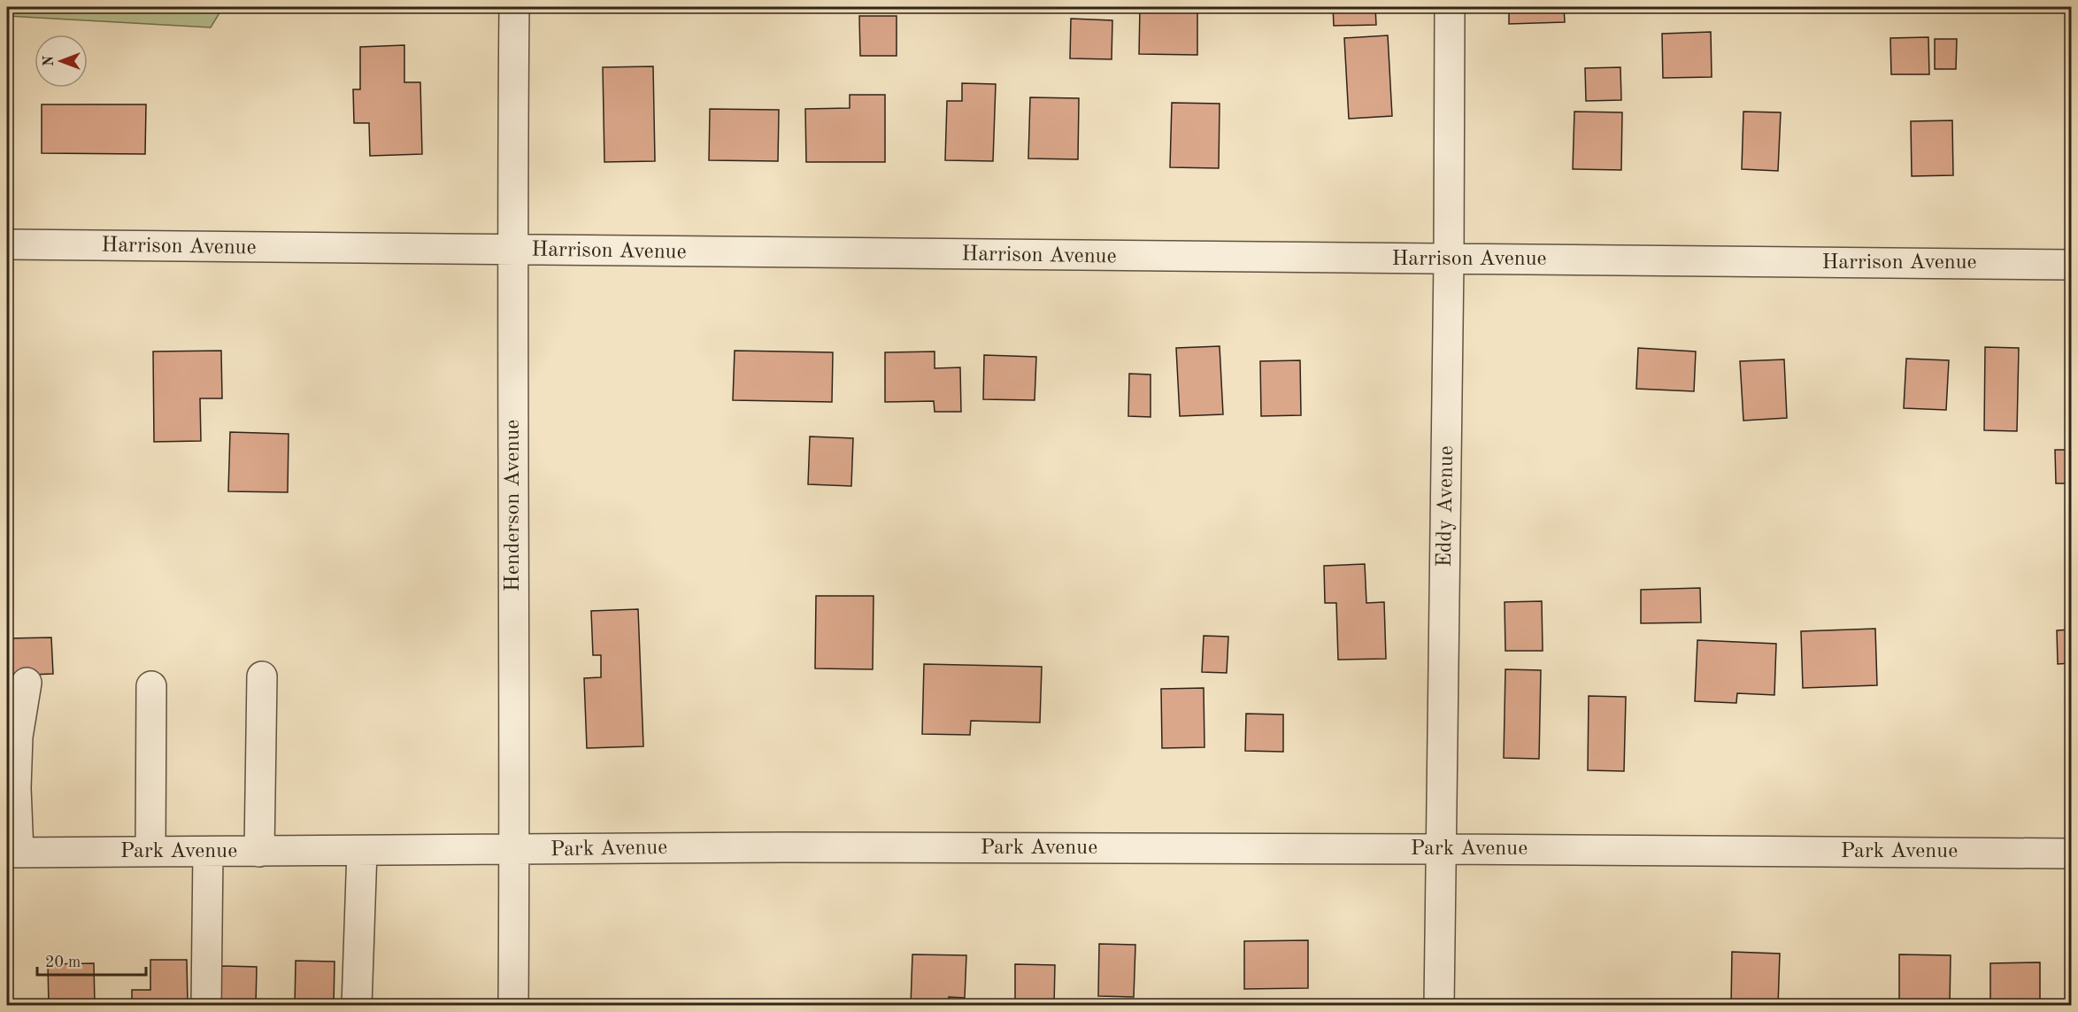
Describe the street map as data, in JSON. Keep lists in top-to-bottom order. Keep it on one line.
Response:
{"streets":{"street":["Harrison Avenue","Henderson Avenue","Eddy Avenue","Park Avenue"]},"crossings":[["Harrison Avenue","Henderson Avenue"],["Harrison Avenue","Eddy Avenue"],["Henderson Avenue","Park Avenue"],["Eddy Avenue","Park Avenue"]],"scale_bar":"20 m","north":"left"}
